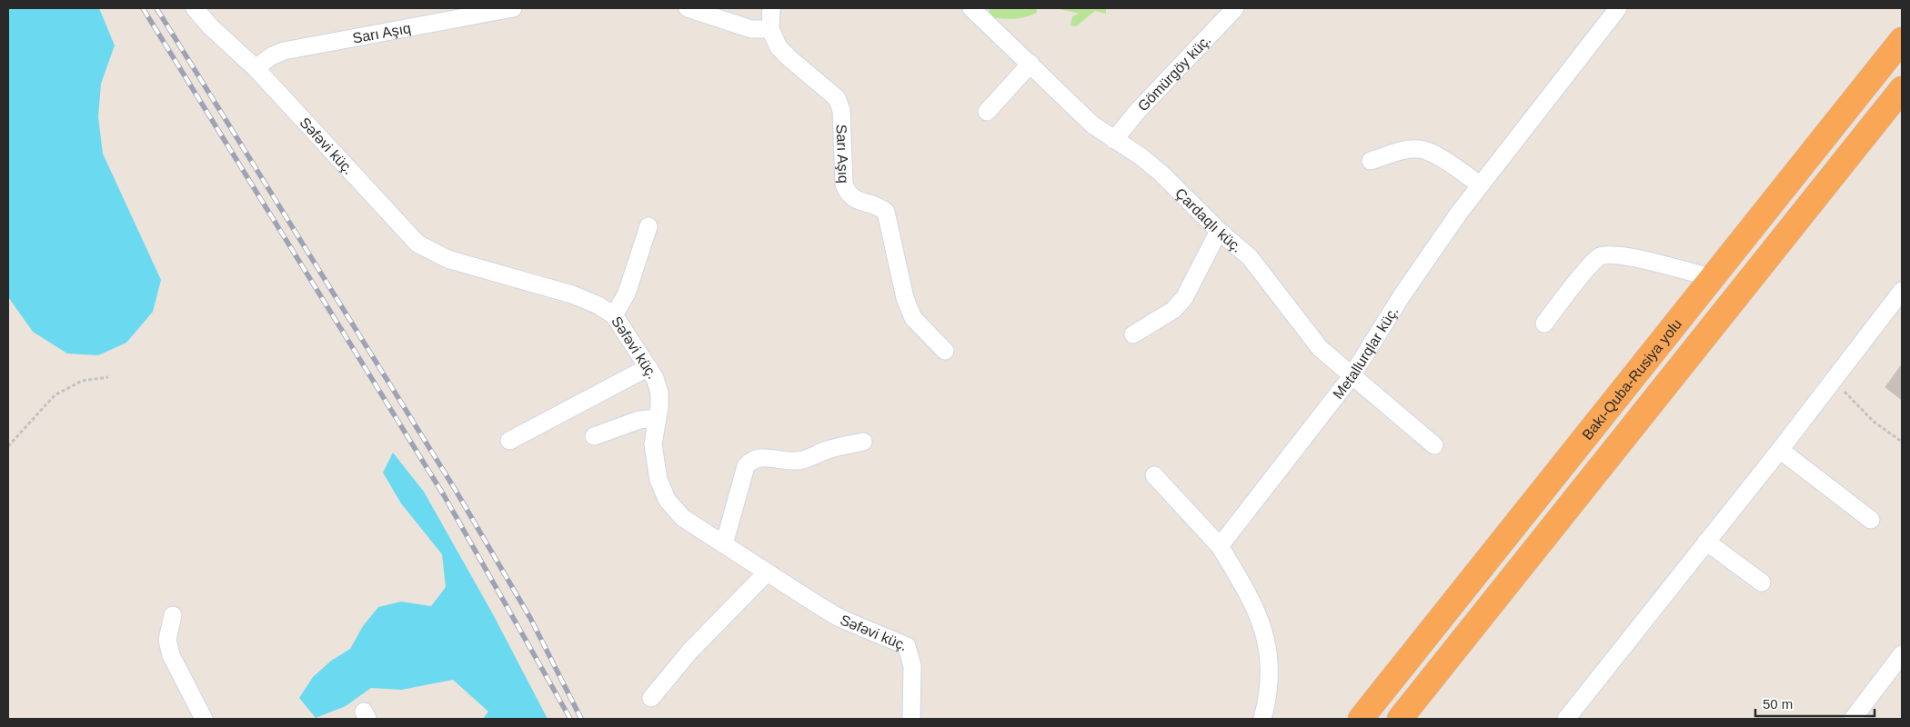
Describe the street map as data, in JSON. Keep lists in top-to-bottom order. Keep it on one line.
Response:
{"streets":{"highway":["Bakı-Quba-Rusiya yolu"],"street":["Sarı Aşıq","Gömürgöy küç.","Səfəvi küç.","Çardaqlı küç.","Metallurqlar küç."]},"crossings":[["Sarı Aşıq","Səfəvi küç."],["Gömürgöy küç.","Çardaqlı küç."],["Çardaqlı küç.","Metallurqlar küç."]],"scale_bar":"50 m"}
